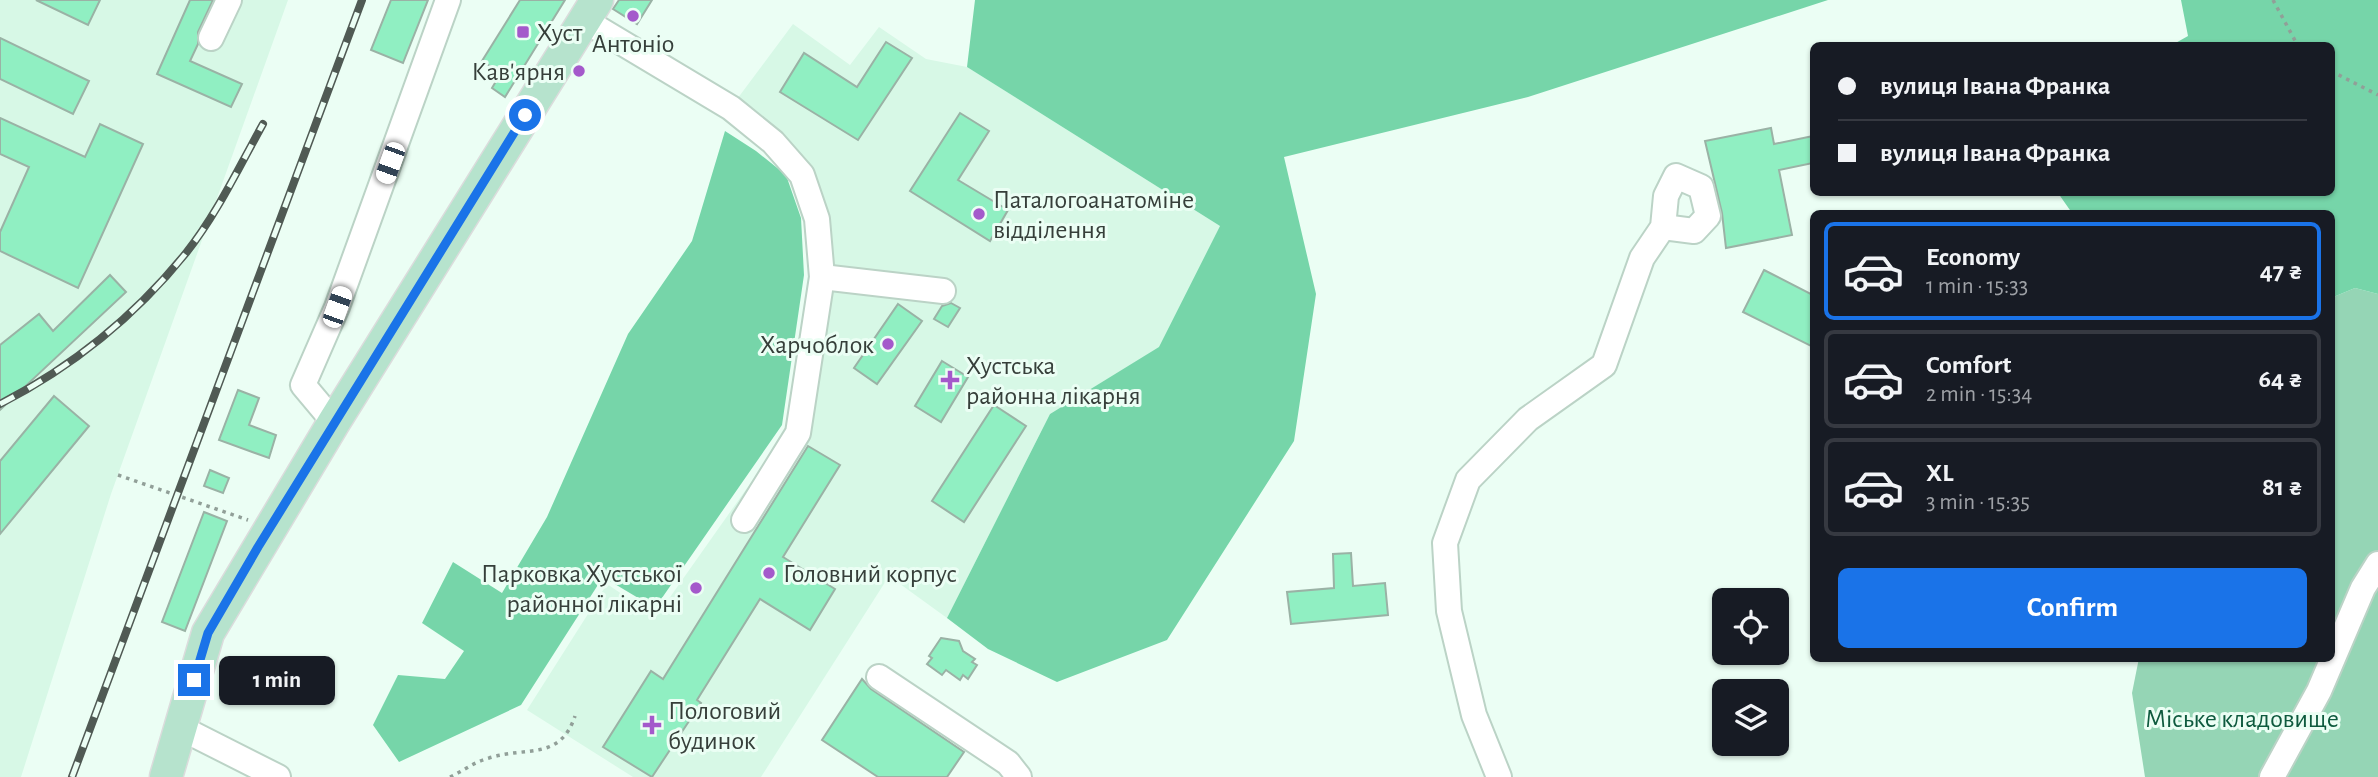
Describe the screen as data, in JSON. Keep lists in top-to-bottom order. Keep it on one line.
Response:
{"parks":["Міське кладовище"],"places":{"other":["Антоніо","Кав'ярня","Паталогоанатоміне відділення","Харчоблок","Головний корпус","Парковка Хустської районної лікарні"],"transit":["Хуст"],"health":["Хустська районна лікарня","Пологовий будинок"]},"page":{"banner":["вулиця Івана Франка","вулиця Івана Франка"],"list":[{"name":"Economy","note":"1 min · 15:33","value":"47 ₴"},{"name":"Comfort","note":"2 min · 15:34","value":"64 ₴"},{"name":"XL","note":"3 min · 15:35","value":"81 ₴"}],"buttons":"Confirm","bubble":"1 min"}}
